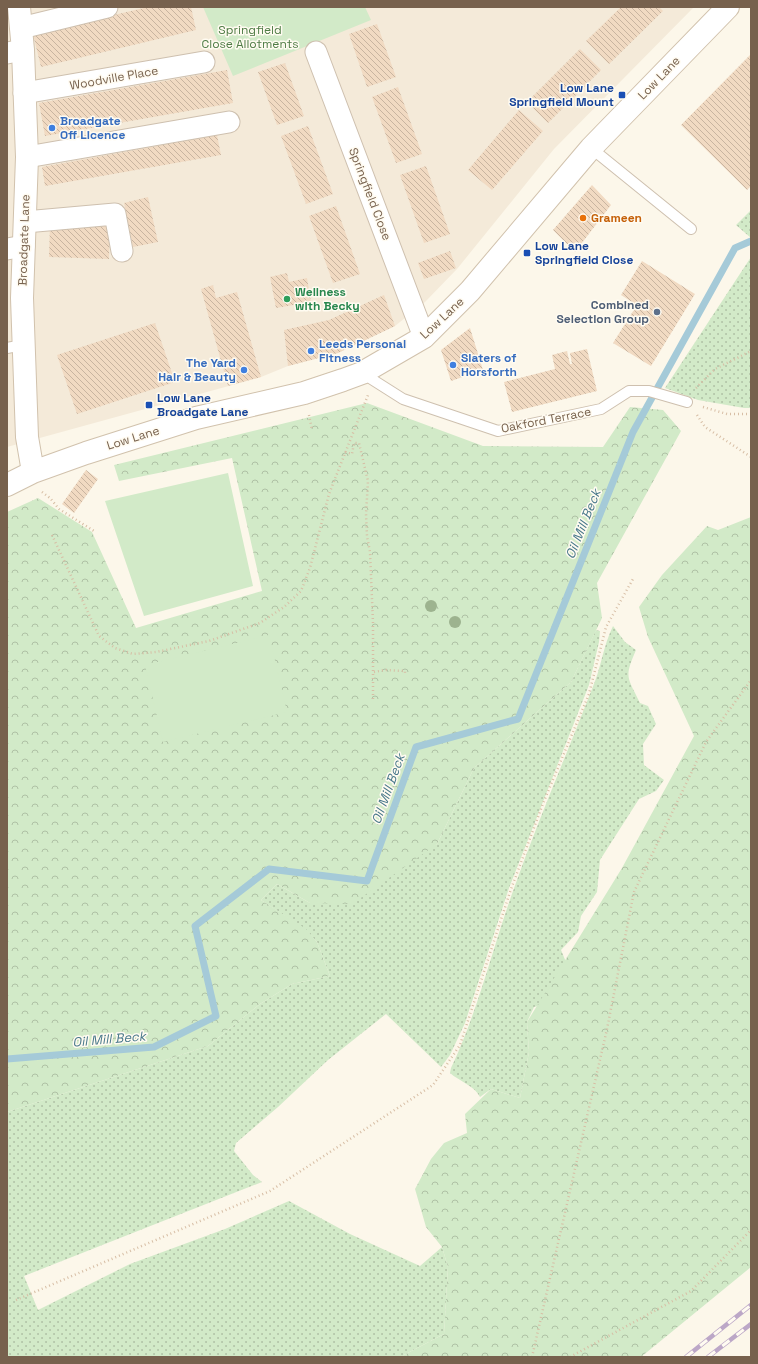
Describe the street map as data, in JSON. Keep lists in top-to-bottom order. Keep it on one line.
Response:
{"streets":{"street":["Woodville Place","Low Lane","Springfield Close","Broadgate Lane"],"lane":["Oakford Terrace"]},"crossings":[["Woodville Place","Broadgate Lane"],["Low Lane","Springfield Close"],["Low Lane","Broadgate Lane"],["Low Lane","Oakford Terrace"]],"water":["Oil Mill Beck"],"parks":["Springfield Close Allotments"],"places":{"transit":["Low Lane Springfield Mount","Low Lane Springfield Close","Low Lane Broadgate Lane"],"other":["Broadgate Off Licence","Grameen","Wellness with Becky","Combined Selection Group","Leeds Personal Fitness","Slaters of Horsforth","The Yard Hair & Beauty"]}}
